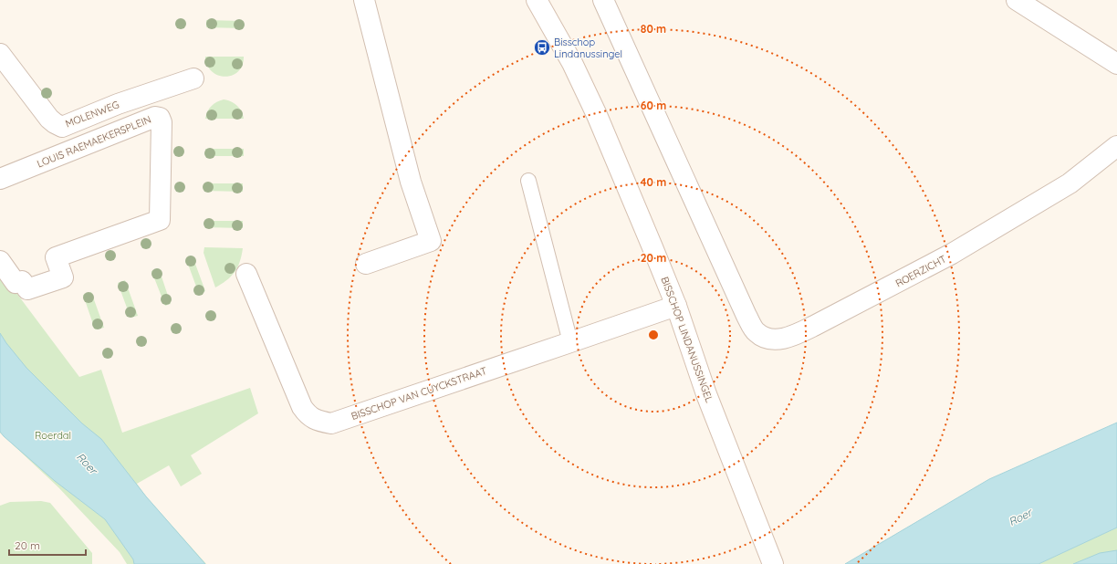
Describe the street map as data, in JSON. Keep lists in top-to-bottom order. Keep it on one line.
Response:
{"streets":{"street":["MOLENWEG","LOUIS RAEMAEKERSPLEIN","ROERZICHT","BISSCHOP LINDANUSSINGEL","BISSCHOP VAN CUYCKSTRAAT"]},"crossings":[["BISSCHOP LINDANUSSINGEL","BISSCHOP VAN CUYCKSTRAAT"]],"water":["Roer"],"parks":["Roerdal"],"places":{"bus stop":["Bisschop Lindanussingel"]},"scale_bar":"20 m","rings":["80 m","60 m","40 m","20 m"]}
